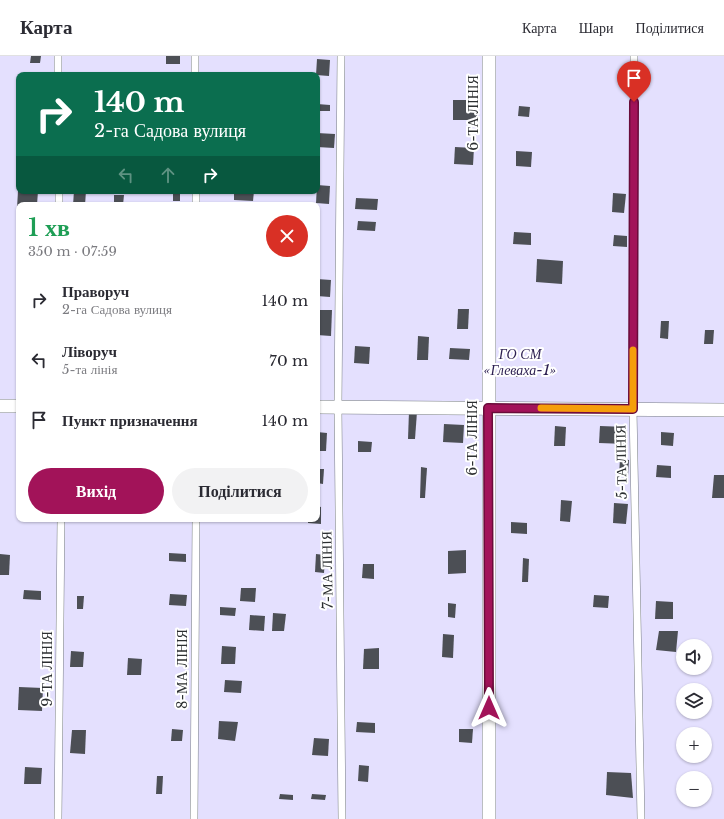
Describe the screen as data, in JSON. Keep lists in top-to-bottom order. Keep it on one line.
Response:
{"streets":{"street":["6-ТА ЛІНІЯ"],"lane":["5-ТА ЛІНІЯ","7-МА ЛІНІЯ","9-ТА ЛІНІЯ","8-МА ЛІНІЯ"]},"parks":["ГО СМ «Глеваха-1»"],"page":{"header":"Карта","nav":["Карта","Шари","Поділитися"],"turn":["140 m","2-га Садова вулиця"],"heading":["1 хв","350 m · 07:59"],"list":[{"name":"Праворуч","note":"2-га Садова вулиця","value":"140 m"},{"name":"Ліворуч","note":"5-та лінія","value":"70 m"},{"name":"Пункт призначення","value":"140 m"}],"buttons":["Вихід","Поділитися"],"map_buttons":["+","−"]}}
